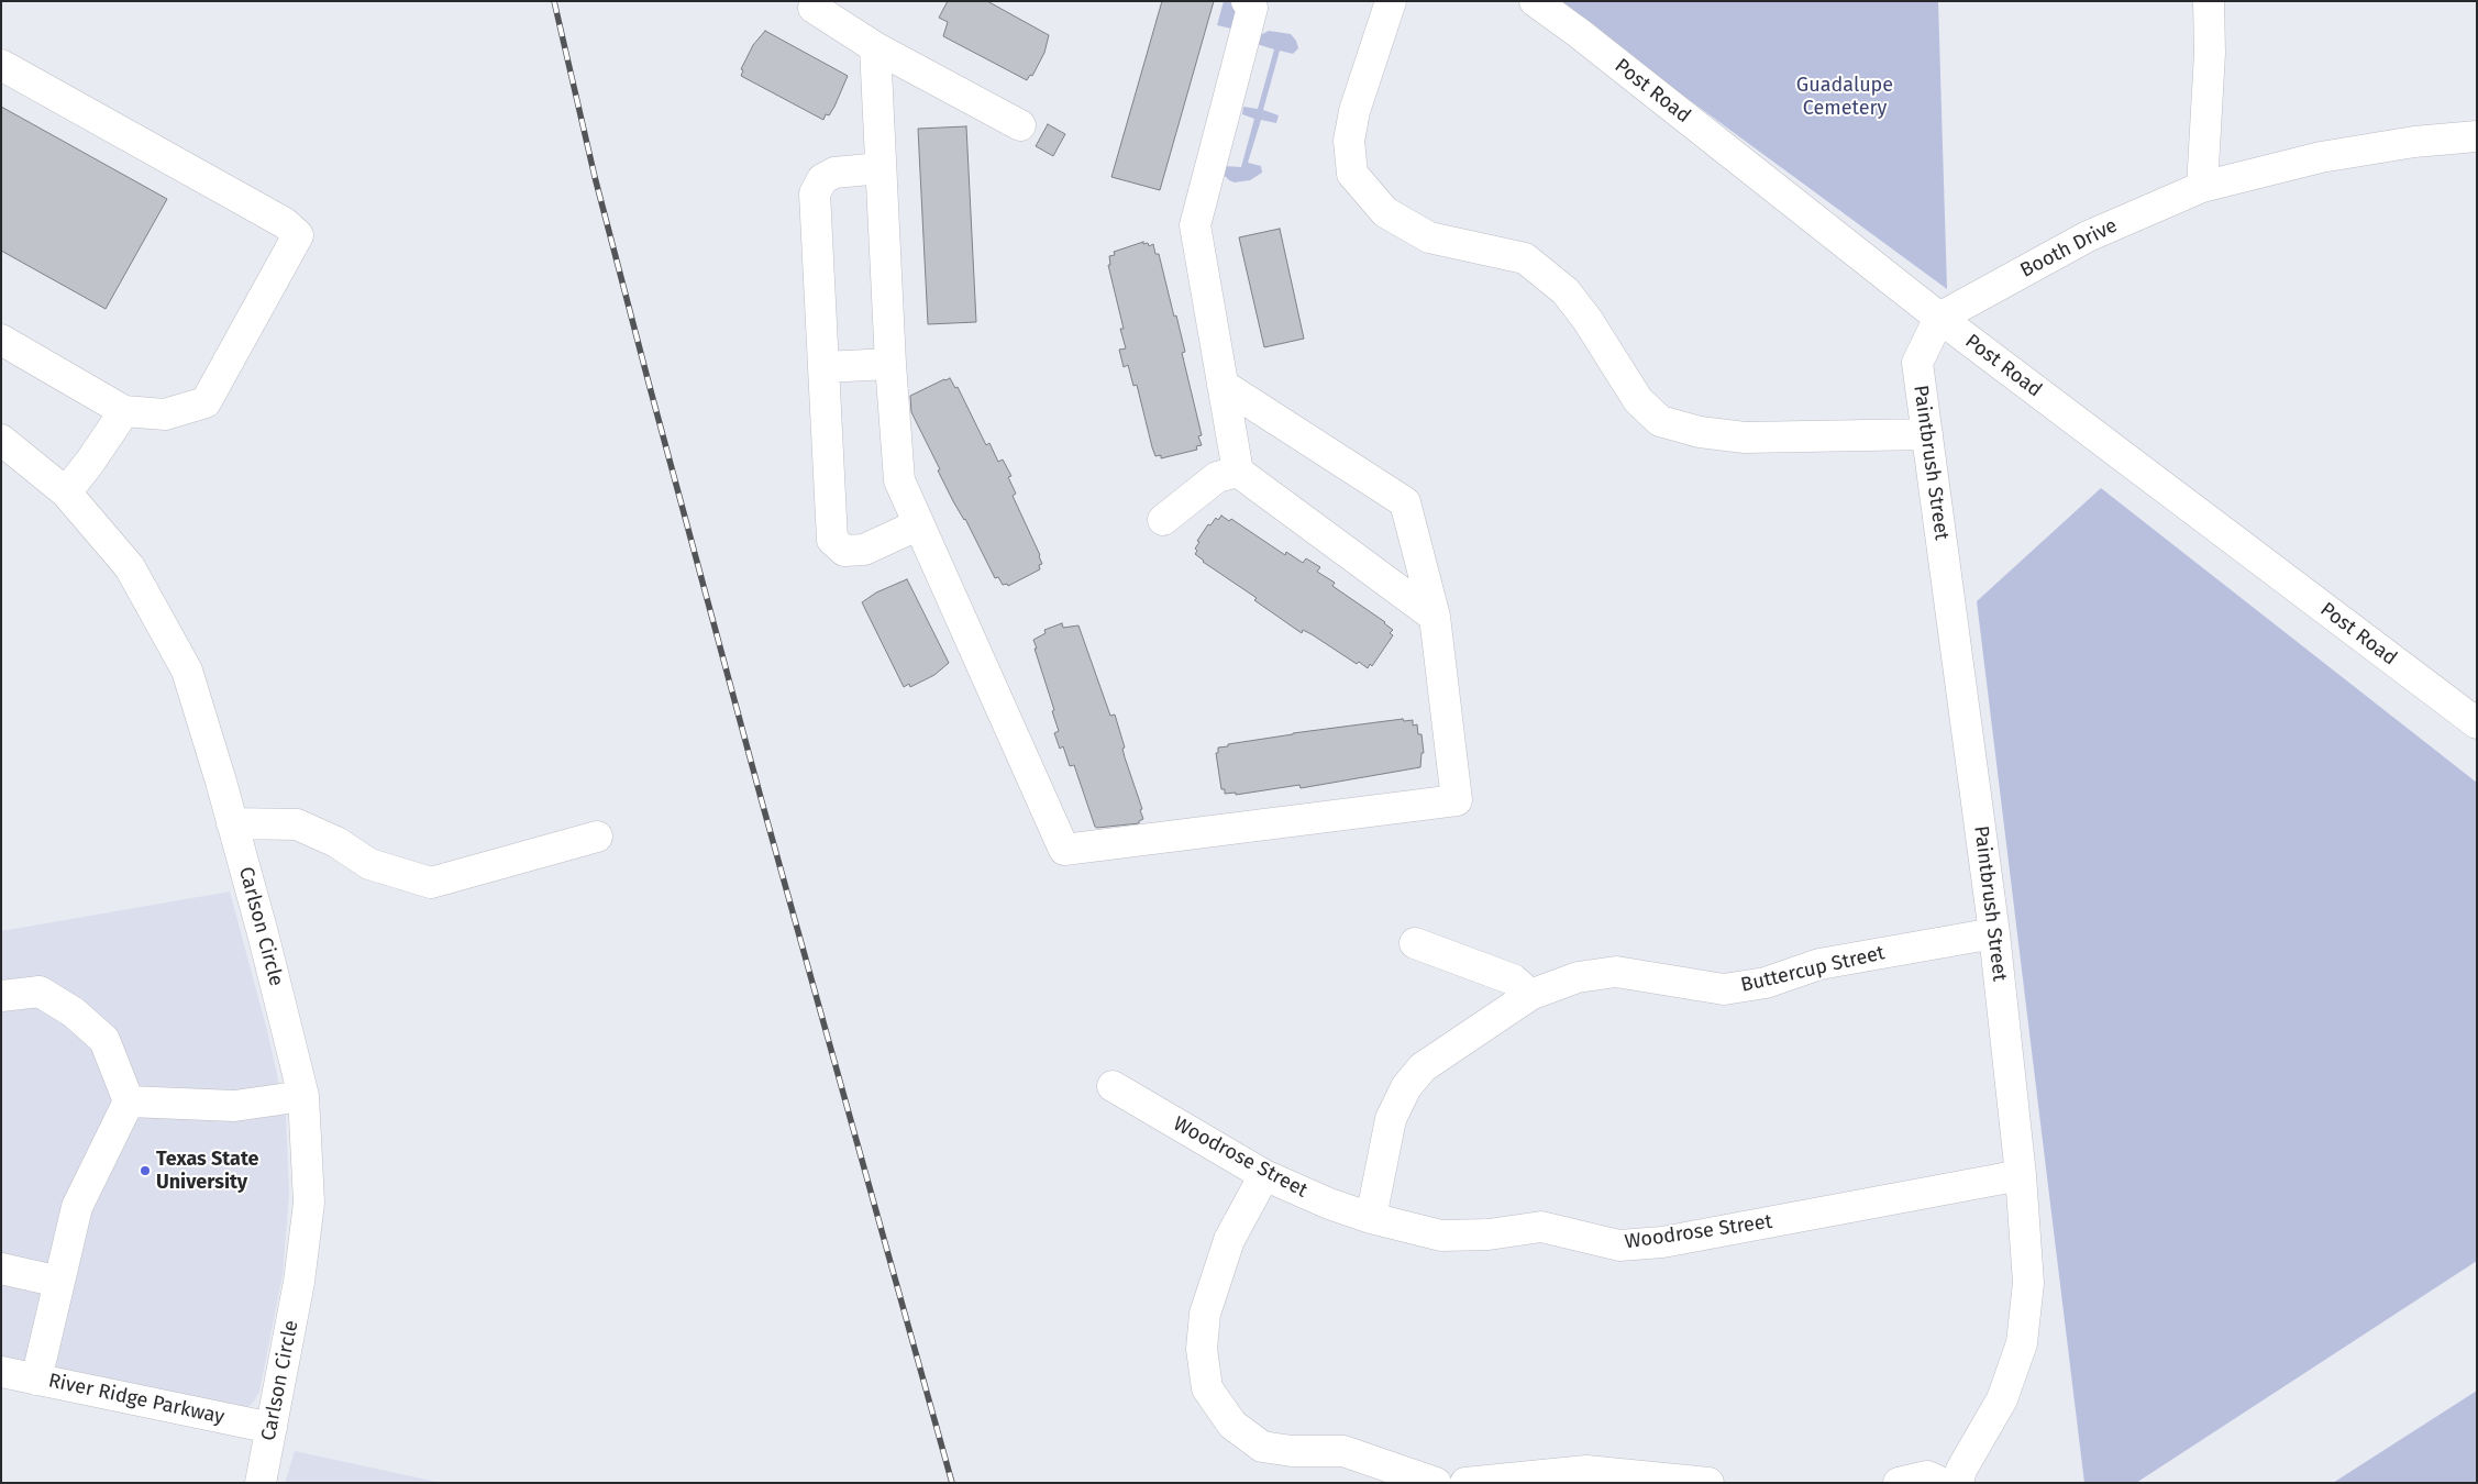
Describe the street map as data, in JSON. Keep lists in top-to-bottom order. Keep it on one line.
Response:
{"streets":{"street":["Post Road","Booth Drive","Paintbrush Street","Carlson Circle","Buttercup Street","Woodrose Street","River Ridge Parkway"]},"crossings":[["Post Road","Booth Drive"],["Post Road","Paintbrush Street"],["Booth Drive","Paintbrush Street"],["Paintbrush Street","Buttercup Street"],["Paintbrush Street","Woodrose Street"],["Carlson Circle","River Ridge Parkway"],["Buttercup Street","Woodrose Street"]],"parks":["Guadalupe Cemetery"],"places":["Texas State University"]}
